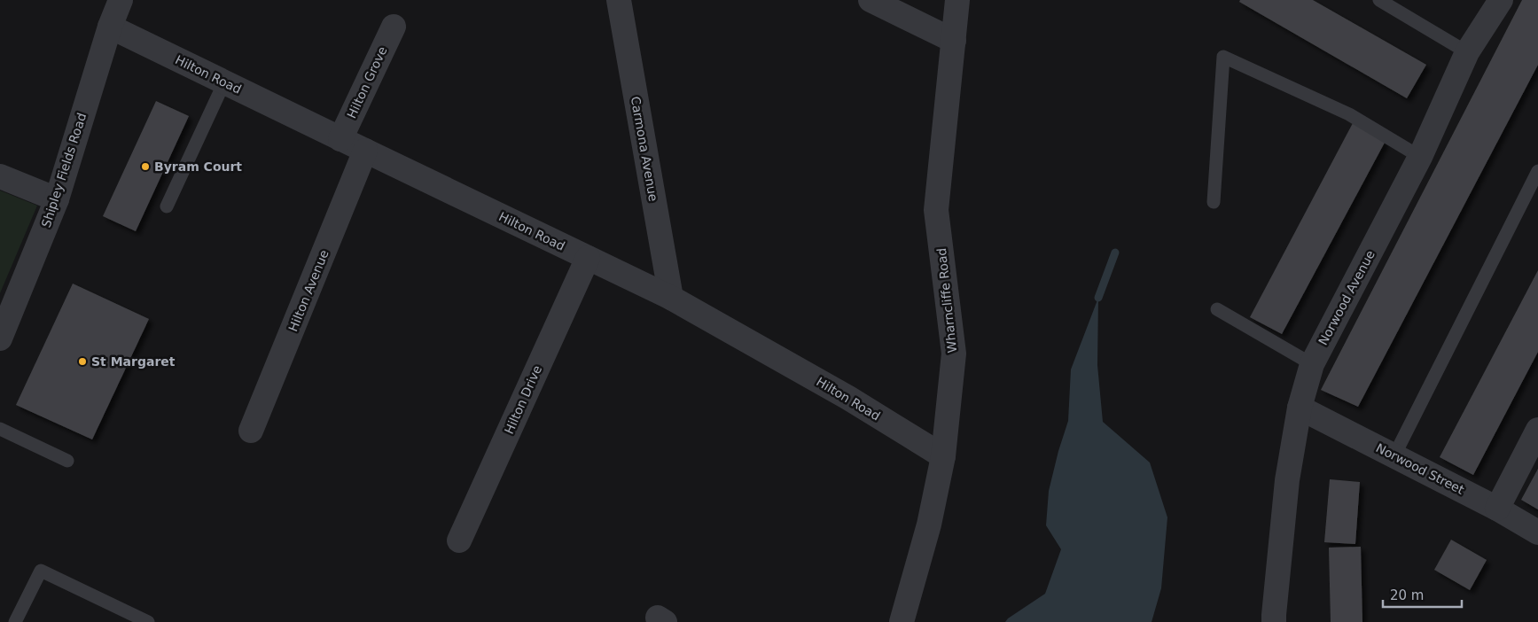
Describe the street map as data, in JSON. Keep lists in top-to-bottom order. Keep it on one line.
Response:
{"streets":{"street":["Hilton Road","Hilton Grove","Carmona Avenue","Shipley Fields Road","Hilton Avenue","Norwood Avenue","Wharncliffe Road","Hilton Drive","Norwood Street"]},"crossings":[["Hilton Road","Hilton Grove"],["Hilton Road","Carmona Avenue"],["Hilton Road","Shipley Fields Road"],["Hilton Road","Hilton Avenue"],["Hilton Road","Wharncliffe Road"],["Hilton Road","Hilton Drive"],["Norwood Avenue","Norwood Street"]],"places":["Byram Court","St Margaret"],"scale_bar":"20 m"}
